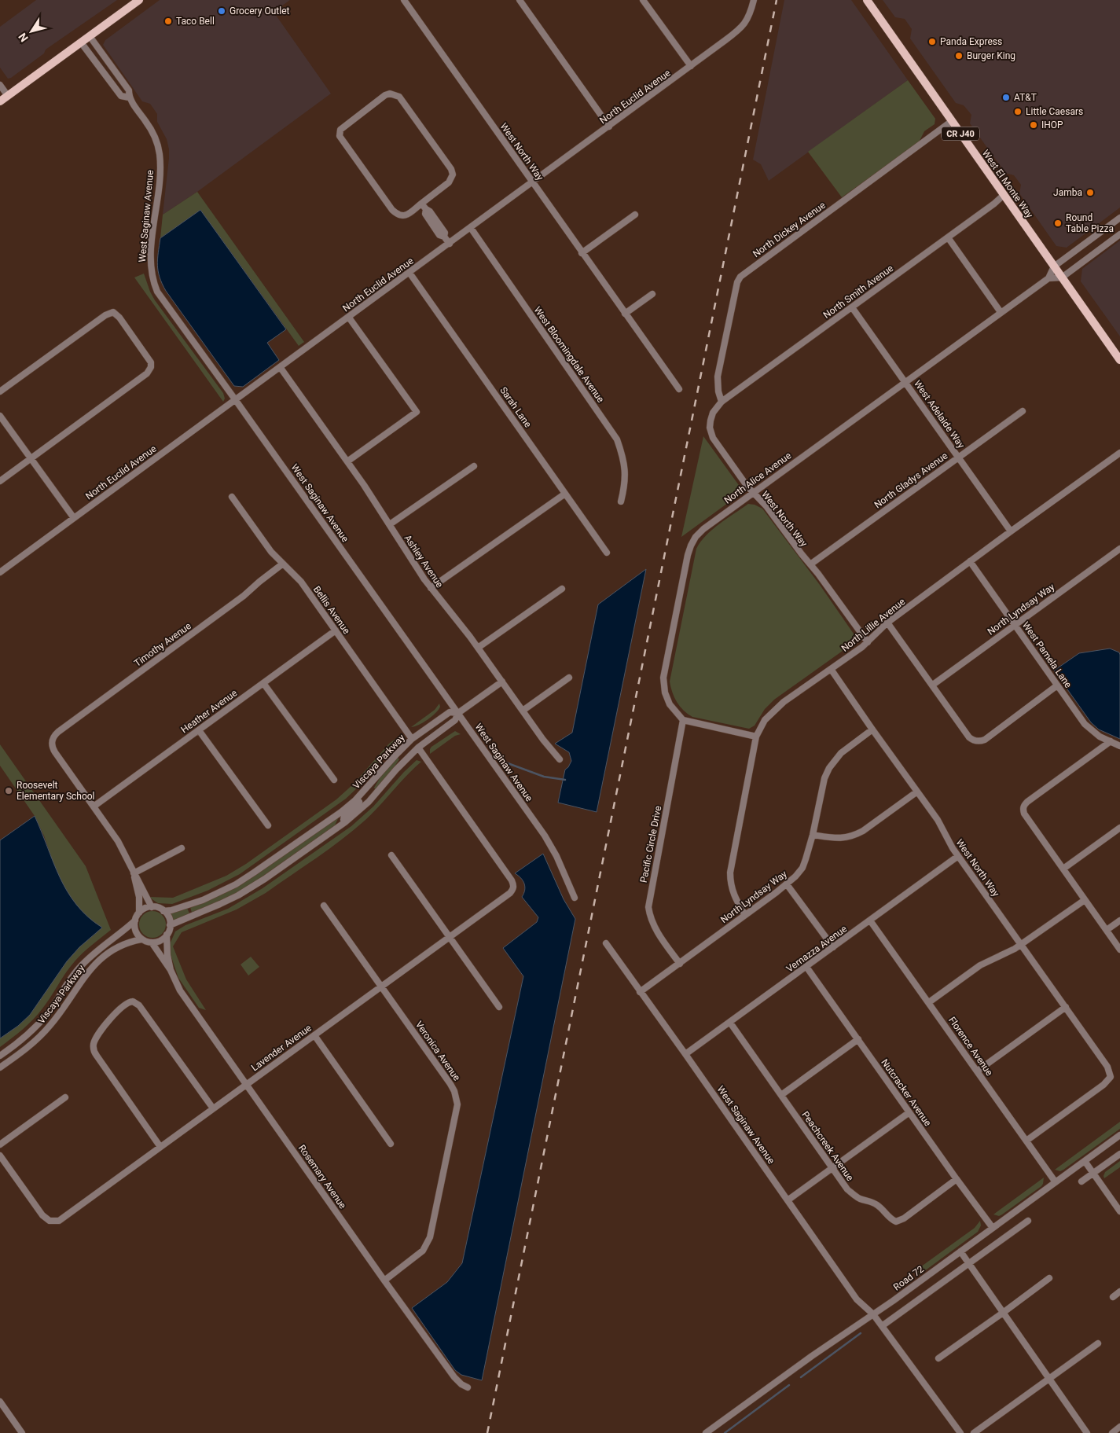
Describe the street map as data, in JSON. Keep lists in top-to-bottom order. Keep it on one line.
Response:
{"streets":{"main road":["CR J40","West El Monte Way"],"street":["North Euclid Avenue","West North Way","West Saginaw Avenue","North Dickey Avenue","North Smith Avenue","West Bloomingdale Avenue","Sarah Lane","West Adelaide Way","North Alice Avenue","North Gladys Avenue","Ashley Avenue","North Lyndsay Way","Bellis Avenue","North Lillie Avenue","Timothy Avenue","West Pamela Lane","Heather Avenue","Viscaya Parkway","Pacific Circle Drive","Vernazza Avenue","Florence Avenue","Lavender Avenue","Veronica Avenue","Nutcracker Avenue","Peachcreek Avenue","Rosemary Avenue","Road 72"]},"crossings":[["North Euclid Avenue","West North Way"],["North Euclid Avenue","West Saginaw Avenue"],["North Euclid Avenue","West Bloomingdale Avenue"],["North Euclid Avenue","Sarah Lane"],["North Euclid Avenue","Ashley Avenue"],["West North Way","North Dickey Avenue"],["West North Way","North Smith Avenue"],["West North Way","North Alice Avenue"],["West North Way","North Gladys Avenue"],["West North Way","North Lyndsay Way"],["West North Way","North Lillie Avenue"],["West North Way","Vernazza Avenue"],["West North Way","Florence Avenue"],["West El Monte Way","North Dickey Avenue"],["West El Monte Way","North Smith Avenue"],["West Saginaw Avenue","North Lyndsay Way"],["West Saginaw Avenue","Viscaya Parkway"],["West Saginaw Avenue","Vernazza Avenue"],["West Saginaw Avenue","Road 72"],["North Dickey Avenue","North Smith Avenue"],["North Smith Avenue","West Adelaide Way"],["West Adelaide Way","North Alice Avenue"],["West Adelaide Way","North Gladys Avenue"],["West Adelaide Way","North Lillie Avenue"],["North Alice Avenue","Pacific Circle Drive"],["North Lyndsay Way","North Lillie Avenue"],["North Lyndsay Way","West Pamela Lane"],["North Lyndsay Way","Pacific Circle Drive"],["Bellis Avenue","Timothy Avenue"],["Bellis Avenue","Heather Avenue"],["Bellis Avenue","Viscaya Parkway"],["North Lillie Avenue","West Pamela Lane"],["Timothy Avenue","Heather Avenue"],["Viscaya Parkway","Lavender Avenue"],["Viscaya Parkway","Rosemary Avenue"],["Vernazza Avenue","Florence Avenue"],["Vernazza Avenue","Nutcracker Avenue"],["Vernazza Avenue","Peachcreek Avenue"],["Florence Avenue","Road 72"],["Lavender Avenue","Veronica Avenue"],["Lavender Avenue","Rosemary Avenue"],["Veronica Avenue","Rosemary Avenue"],["Nutcracker Avenue","Peachcreek Avenue"],["Nutcracker Avenue","Road 72"]],"places":["Grocery Outlet","Taco Bell","Panda Express","Burger King","AT&T","Little Caesars","IHOP","Jamba","Round Table Pizza","Roosevelt Elementary School"],"north":"bottom left"}
